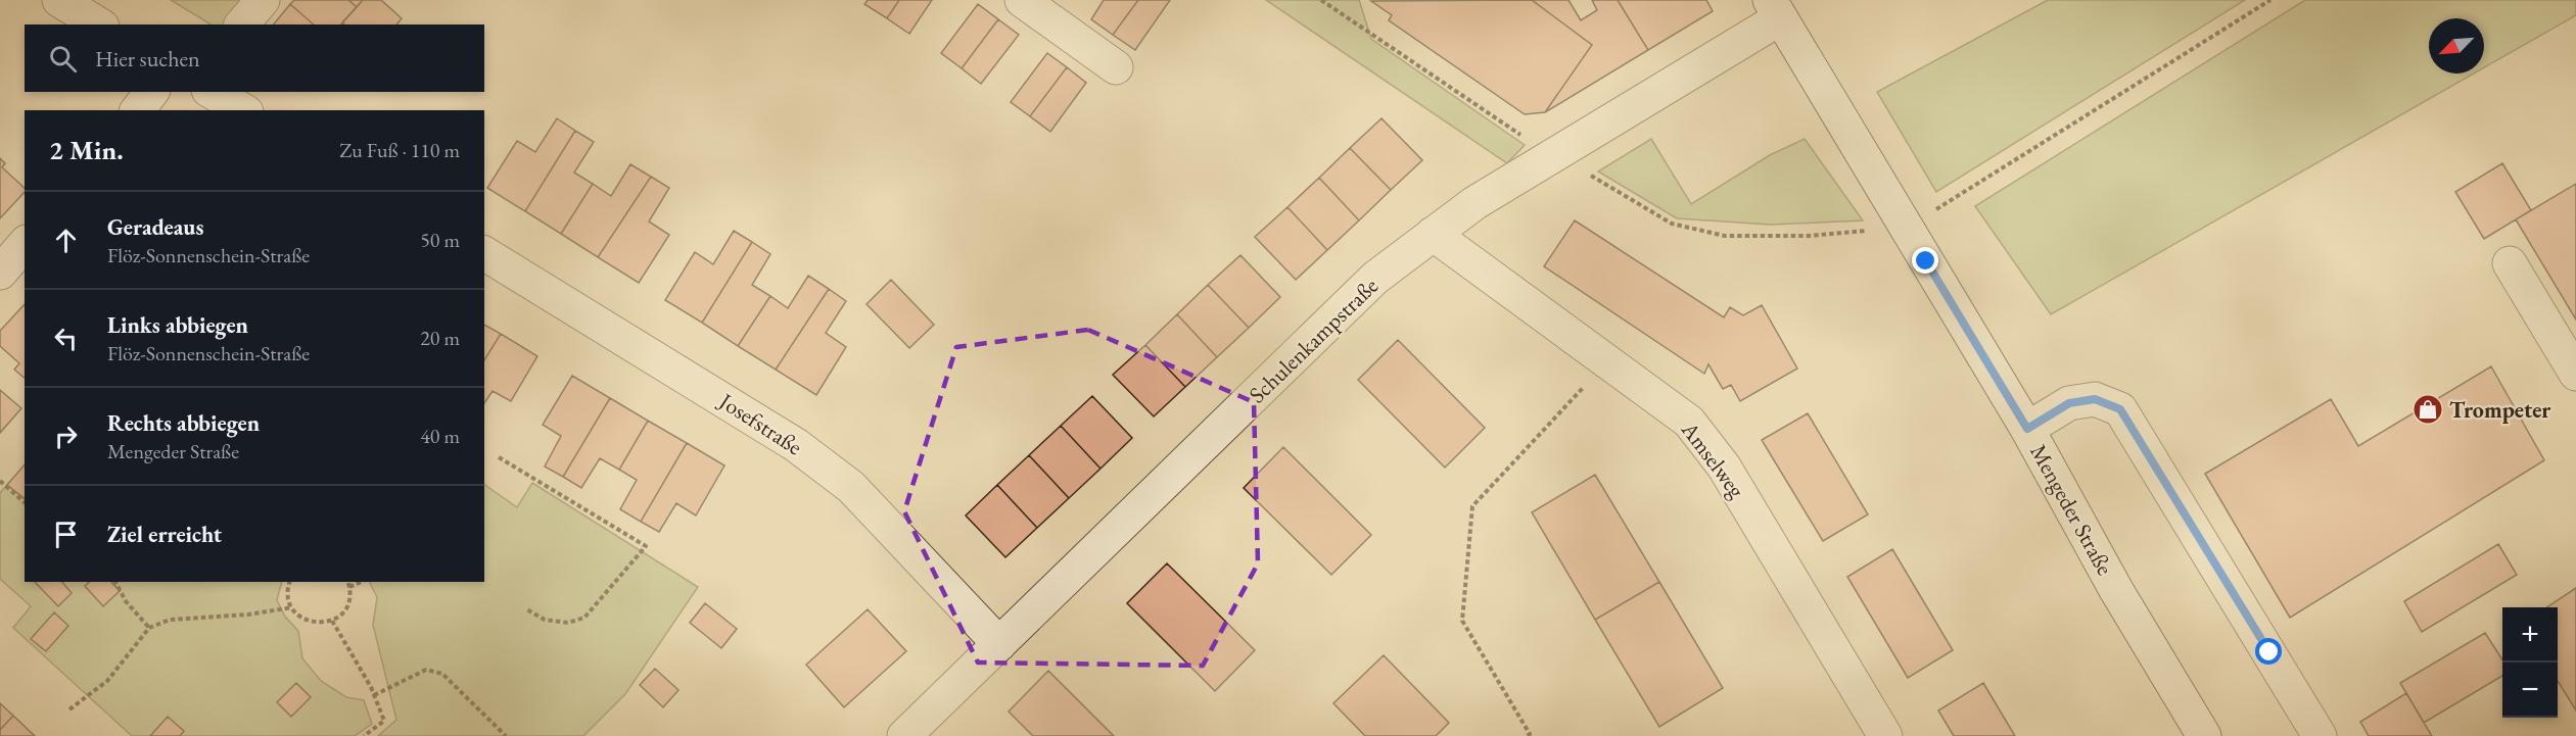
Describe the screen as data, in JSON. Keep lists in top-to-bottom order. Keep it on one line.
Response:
{"streets":{"street":["Schulenkampstraße","Josefstraße","Amselweg","Mengeder Straße"]},"crossings":[["Schulenkampstraße","Josefstraße"],["Schulenkampstraße","Amselweg"],["Schulenkampstraße","Mengeder Straße"]],"places":{"shop":["Trompeter"]},"north":"bottom left","page":{"search":"Hier suchen","heading":["2 Min.","Zu Fuß · 110 m"],"list":[["Geradeaus","Flöz-Sonnenschein-Straße","50 m"],["Links abbiegen","Flöz-Sonnenschein-Straße","20 m"],["Rechts abbiegen","Mengeder Straße","40 m"],"Ziel erreicht"],"map_buttons":["+","−"]}}
